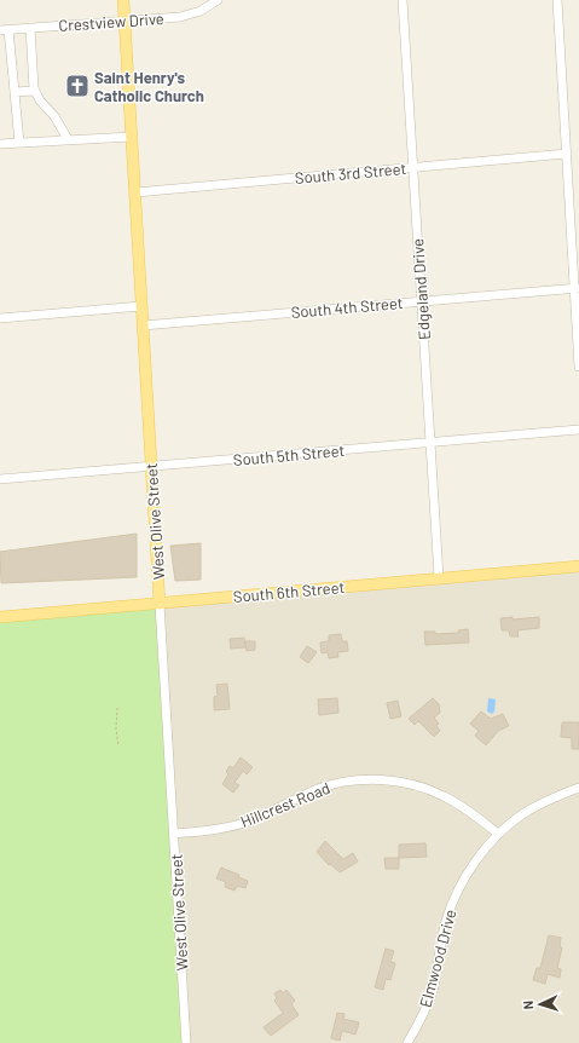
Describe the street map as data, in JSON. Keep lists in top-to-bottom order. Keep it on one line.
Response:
{"streets":{"main road":["West Olive Street","South 6th Street"],"street":["Crestview Drive","South 3rd Street","Edgeland Drive","South 4th Street","South 5th Street","Hillcrest Road","Elmwood Drive"]},"crossings":[["Crestview Drive","West Olive Street"],["South 3rd Street","Edgeland Drive"],["South 3rd Street","West Olive Street"],["Edgeland Drive","South 4th Street"],["Edgeland Drive","South 5th Street"],["Edgeland Drive","South 6th Street"],["South 4th Street","West Olive Street"],["South 5th Street","West Olive Street"],["West Olive Street","South 6th Street"],["West Olive Street","Hillcrest Road"],["Hillcrest Road","Elmwood Drive"]],"places":{"church":["Saint Henry's Catholic Church"]},"north":"left"}
